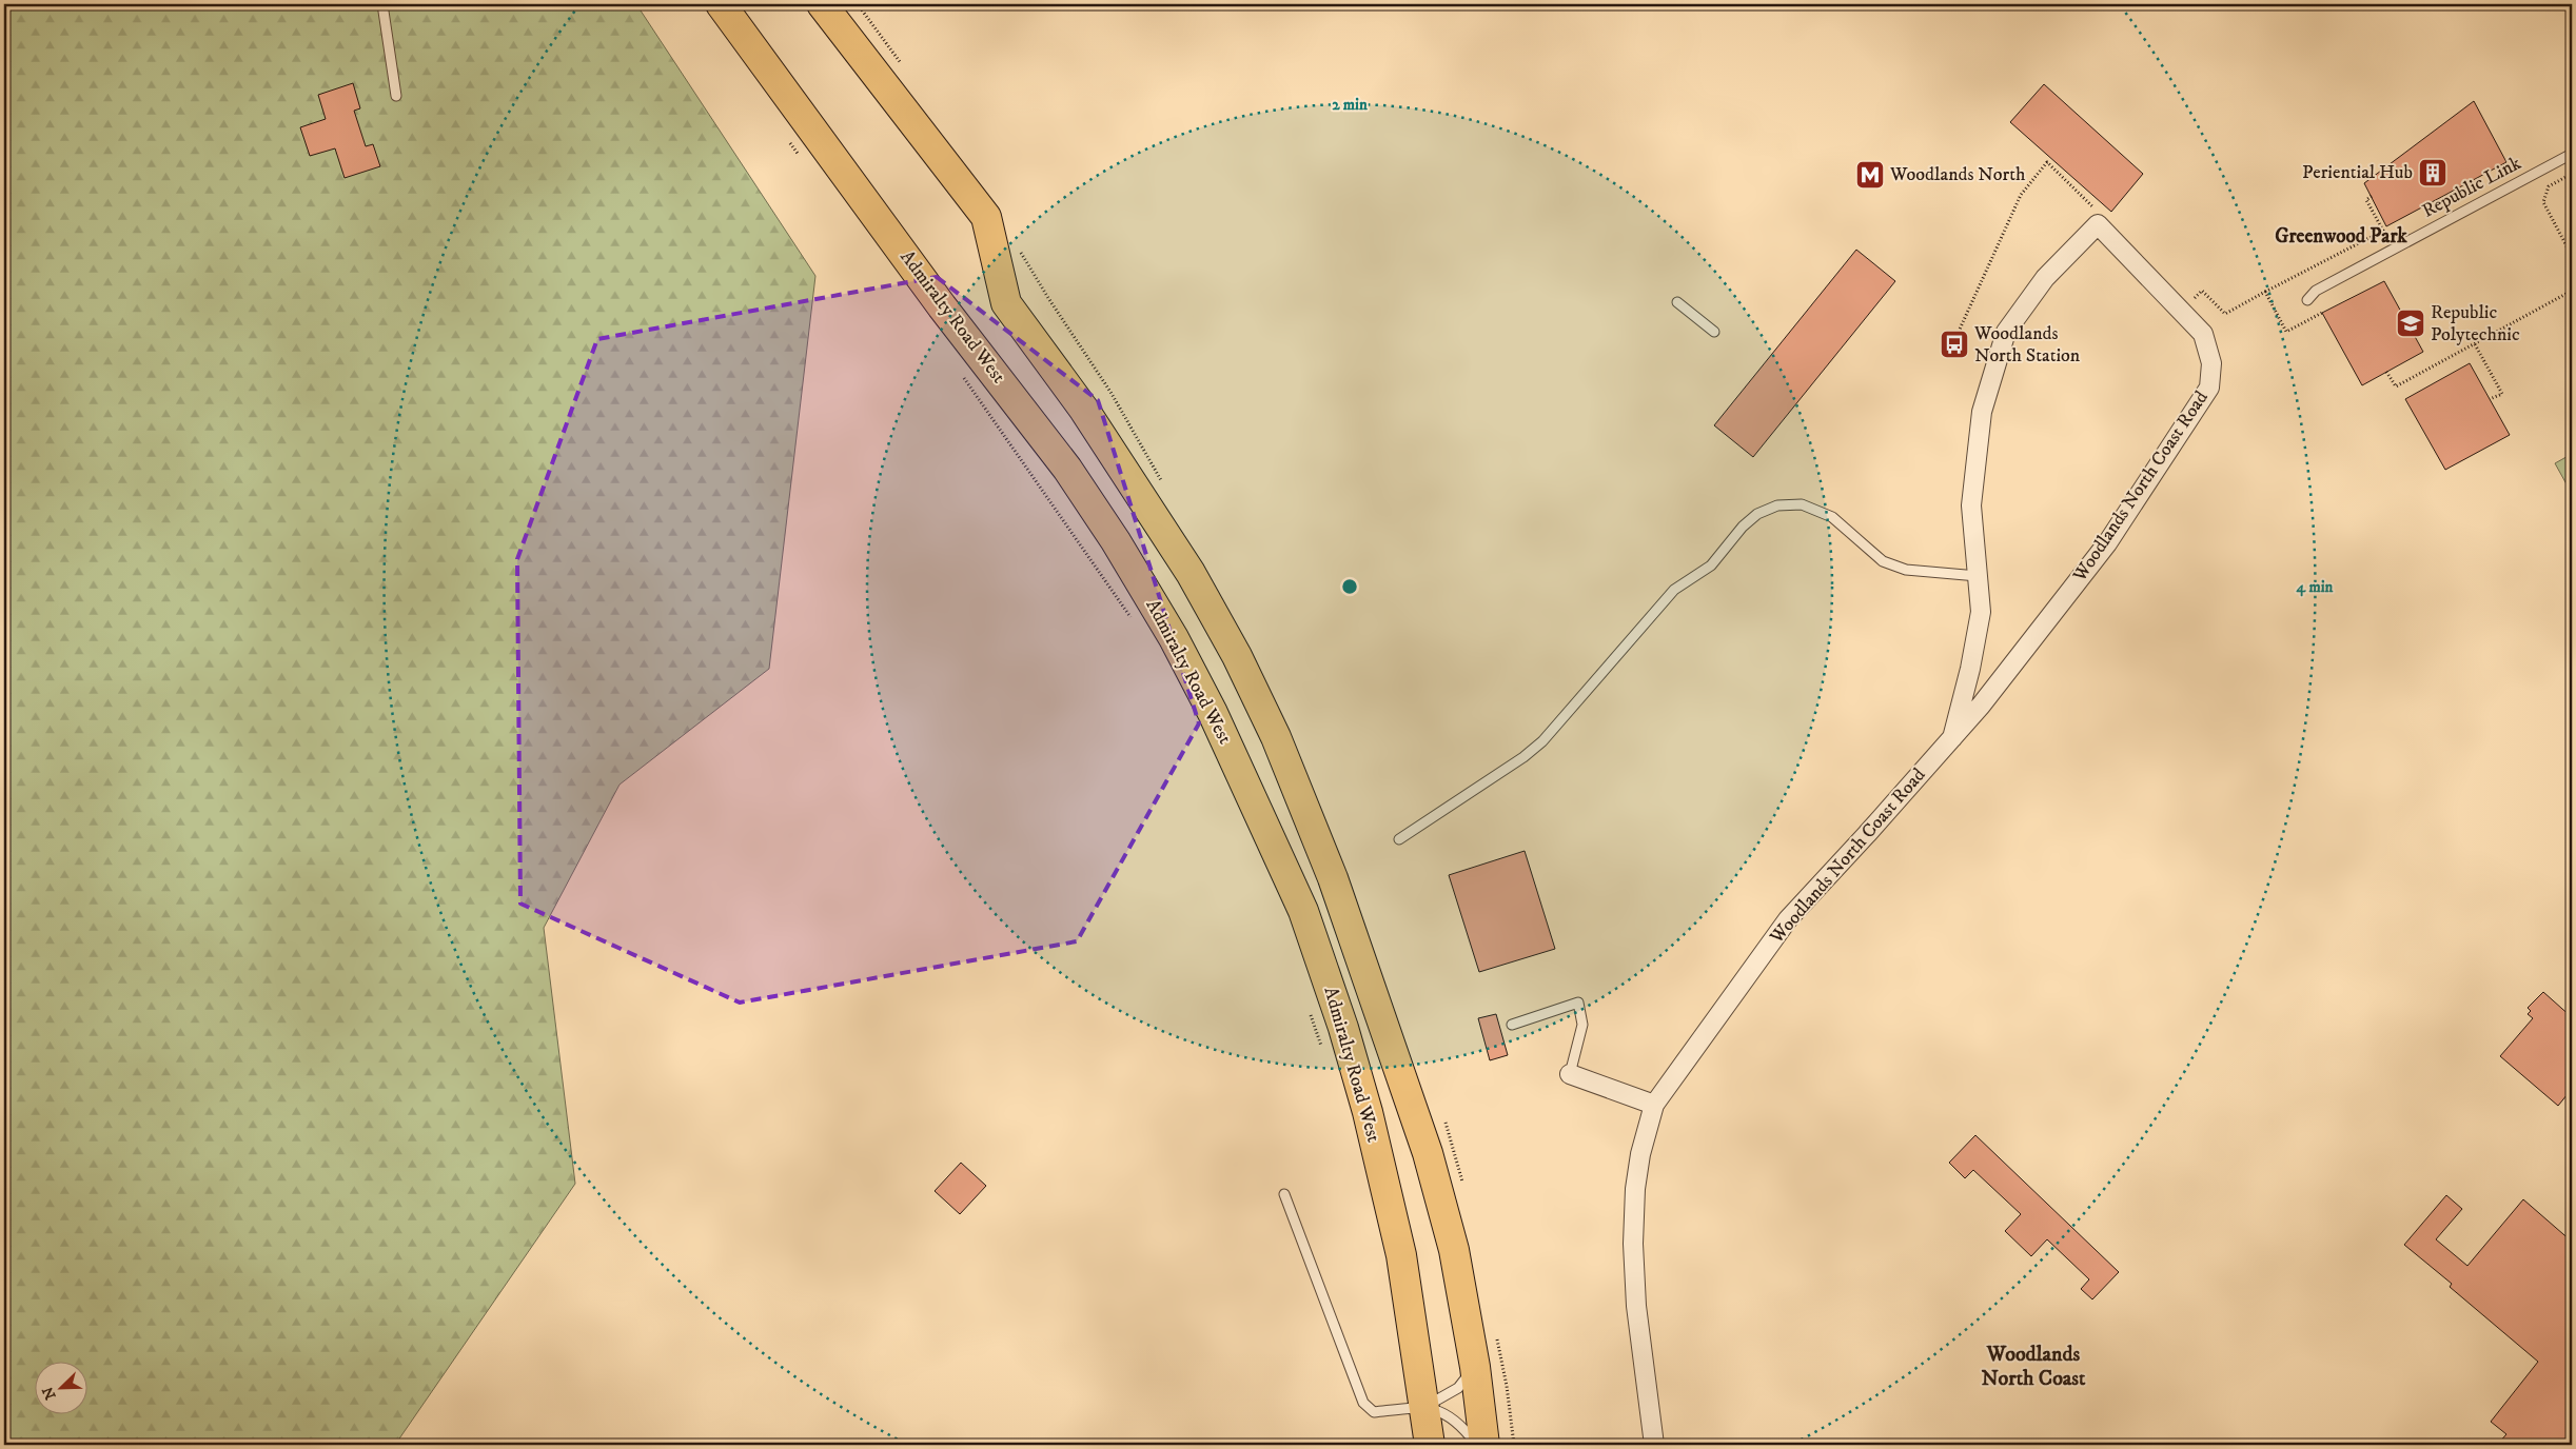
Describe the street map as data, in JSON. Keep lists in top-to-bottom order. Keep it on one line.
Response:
{"streets":{"main road":["Admiralty Road West"],"street":["Woodlands North Coast Road"],"lane":["Republic Link"]},"districts":["Greenwood Park","Woodlands North Coast"],"places":{"building":["Periential Hub"],"metro station":["Woodlands North"],"school or university":["Republic Polytechnic"],"bus stop":["Woodlands North Station"]},"north":"bottom left","rings":["2 min","4 min"]}
